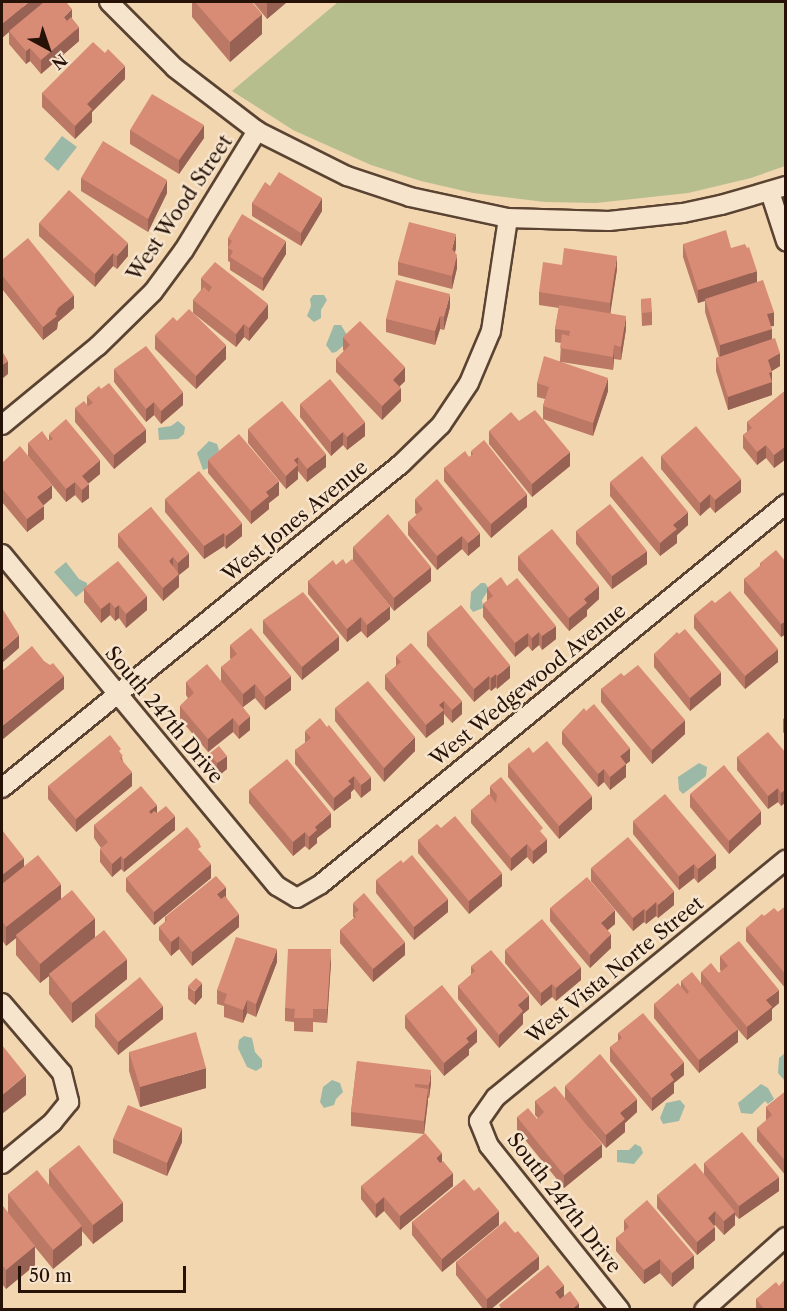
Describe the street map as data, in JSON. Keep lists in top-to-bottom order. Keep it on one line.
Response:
{"streets":{"street":["West Wood Street","West Jones Avenue","West Wedgewood Avenue","South 247th Drive","West Vista Norte Street"]},"crossings":[["West Jones Avenue","South 247th Drive"],["West Wedgewood Avenue","South 247th Drive"],["South 247th Drive","West Vista Norte Street"]],"scale_bar":"50 m","north":"bottom right"}
